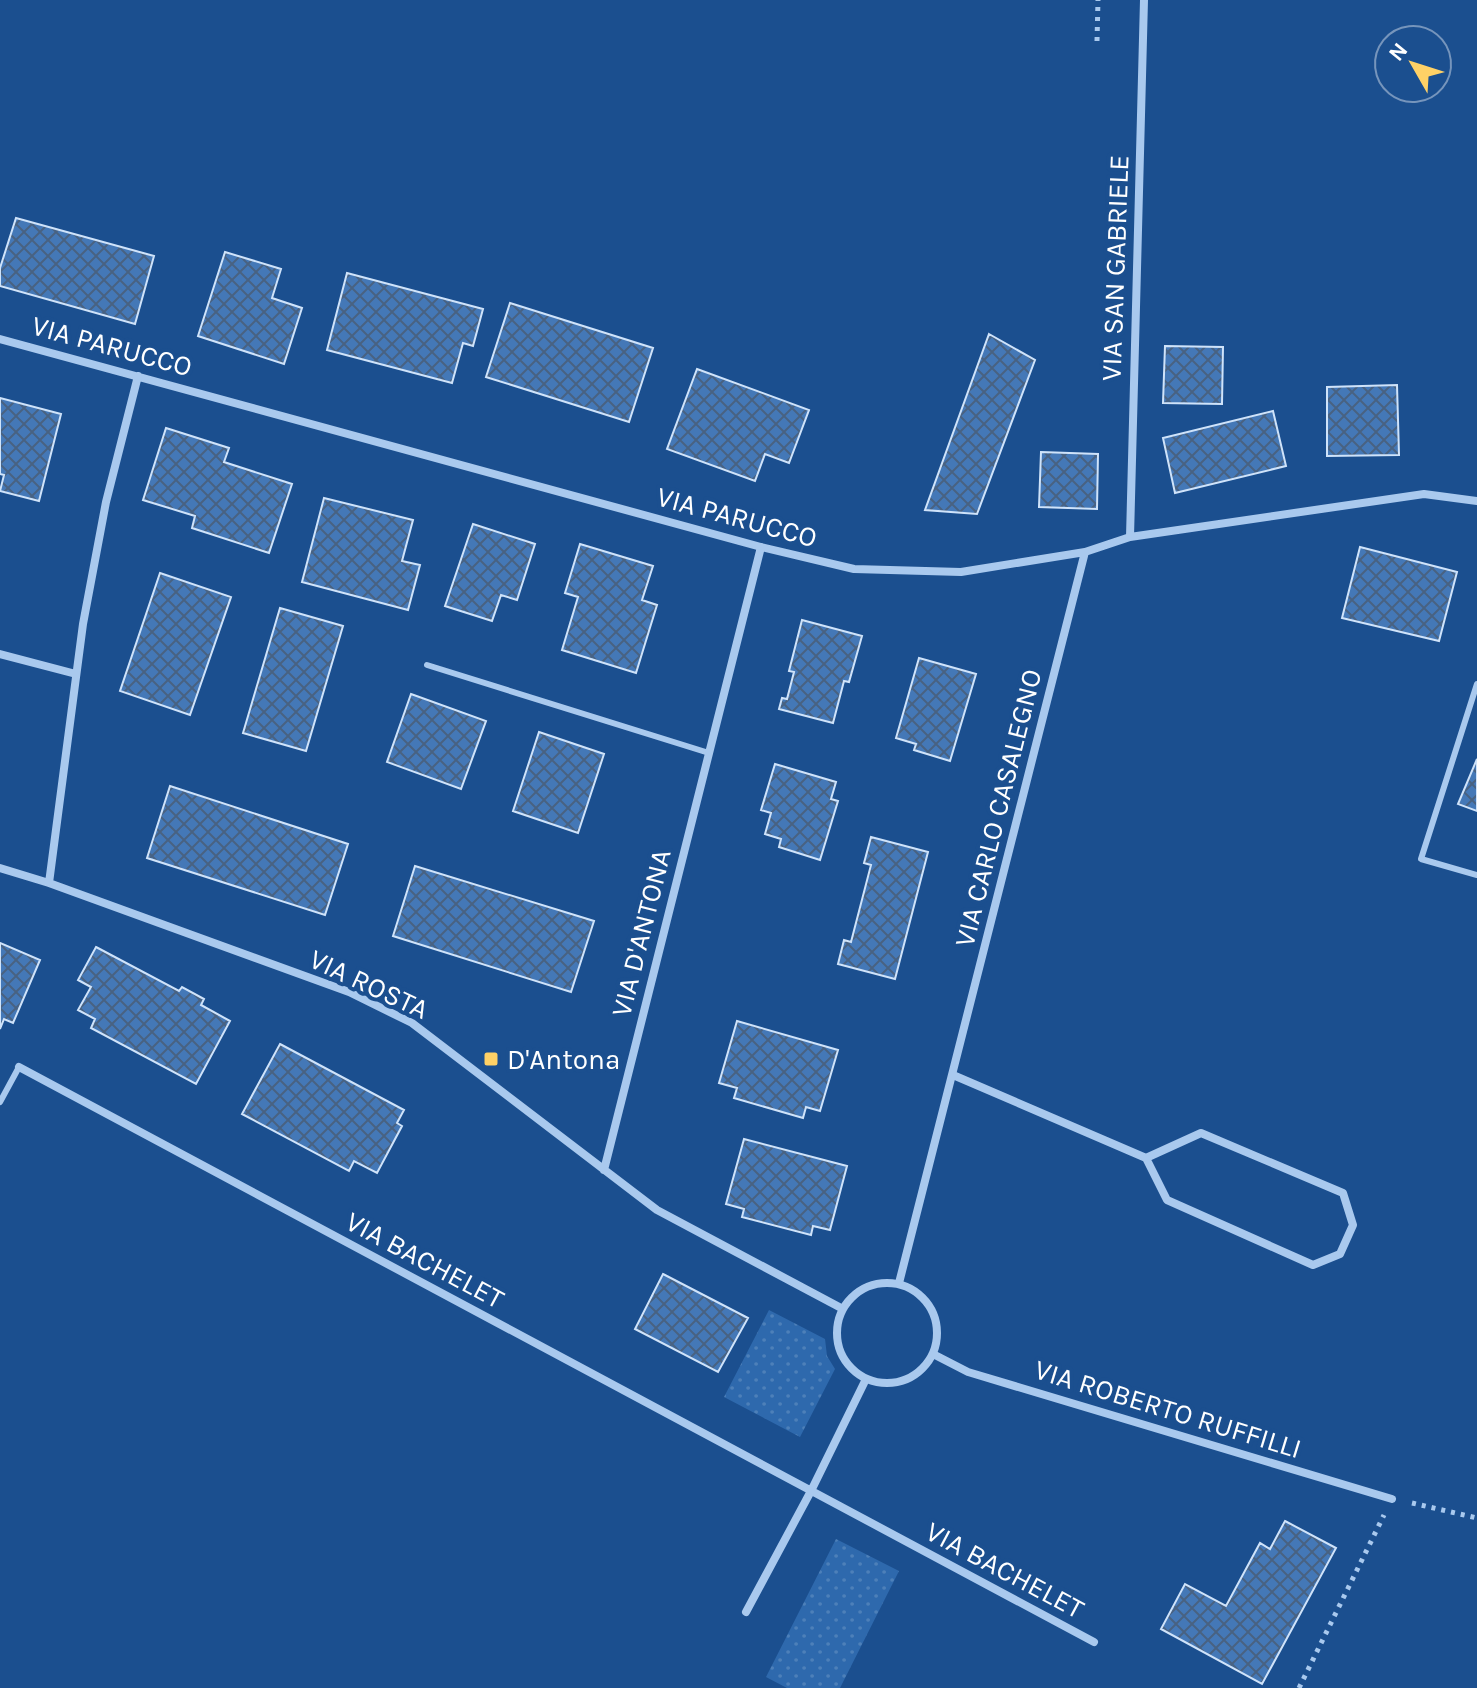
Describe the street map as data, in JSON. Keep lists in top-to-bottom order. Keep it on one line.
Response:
{"streets":{"street":["VIA SAN GABRIELE","VIA PARUCCO","VIA CARLO CASALEGNO","VIA D'ANTONA","VIA ROSTA","VIA BACHELET","VIA ROBERTO RUFFILLI"]},"crossings":[["VIA SAN GABRIELE","VIA PARUCCO"],["VIA PARUCCO","VIA CARLO CASALEGNO"],["VIA PARUCCO","VIA D'ANTONA"],["VIA CARLO CASALEGNO","VIA ROSTA"],["VIA CARLO CASALEGNO","VIA ROBERTO RUFFILLI"],["VIA D'ANTONA","VIA ROSTA"],["VIA ROSTA","VIA ROBERTO RUFFILLI"]],"places":{"transit":["D'Antona"]},"north":"top left"}
